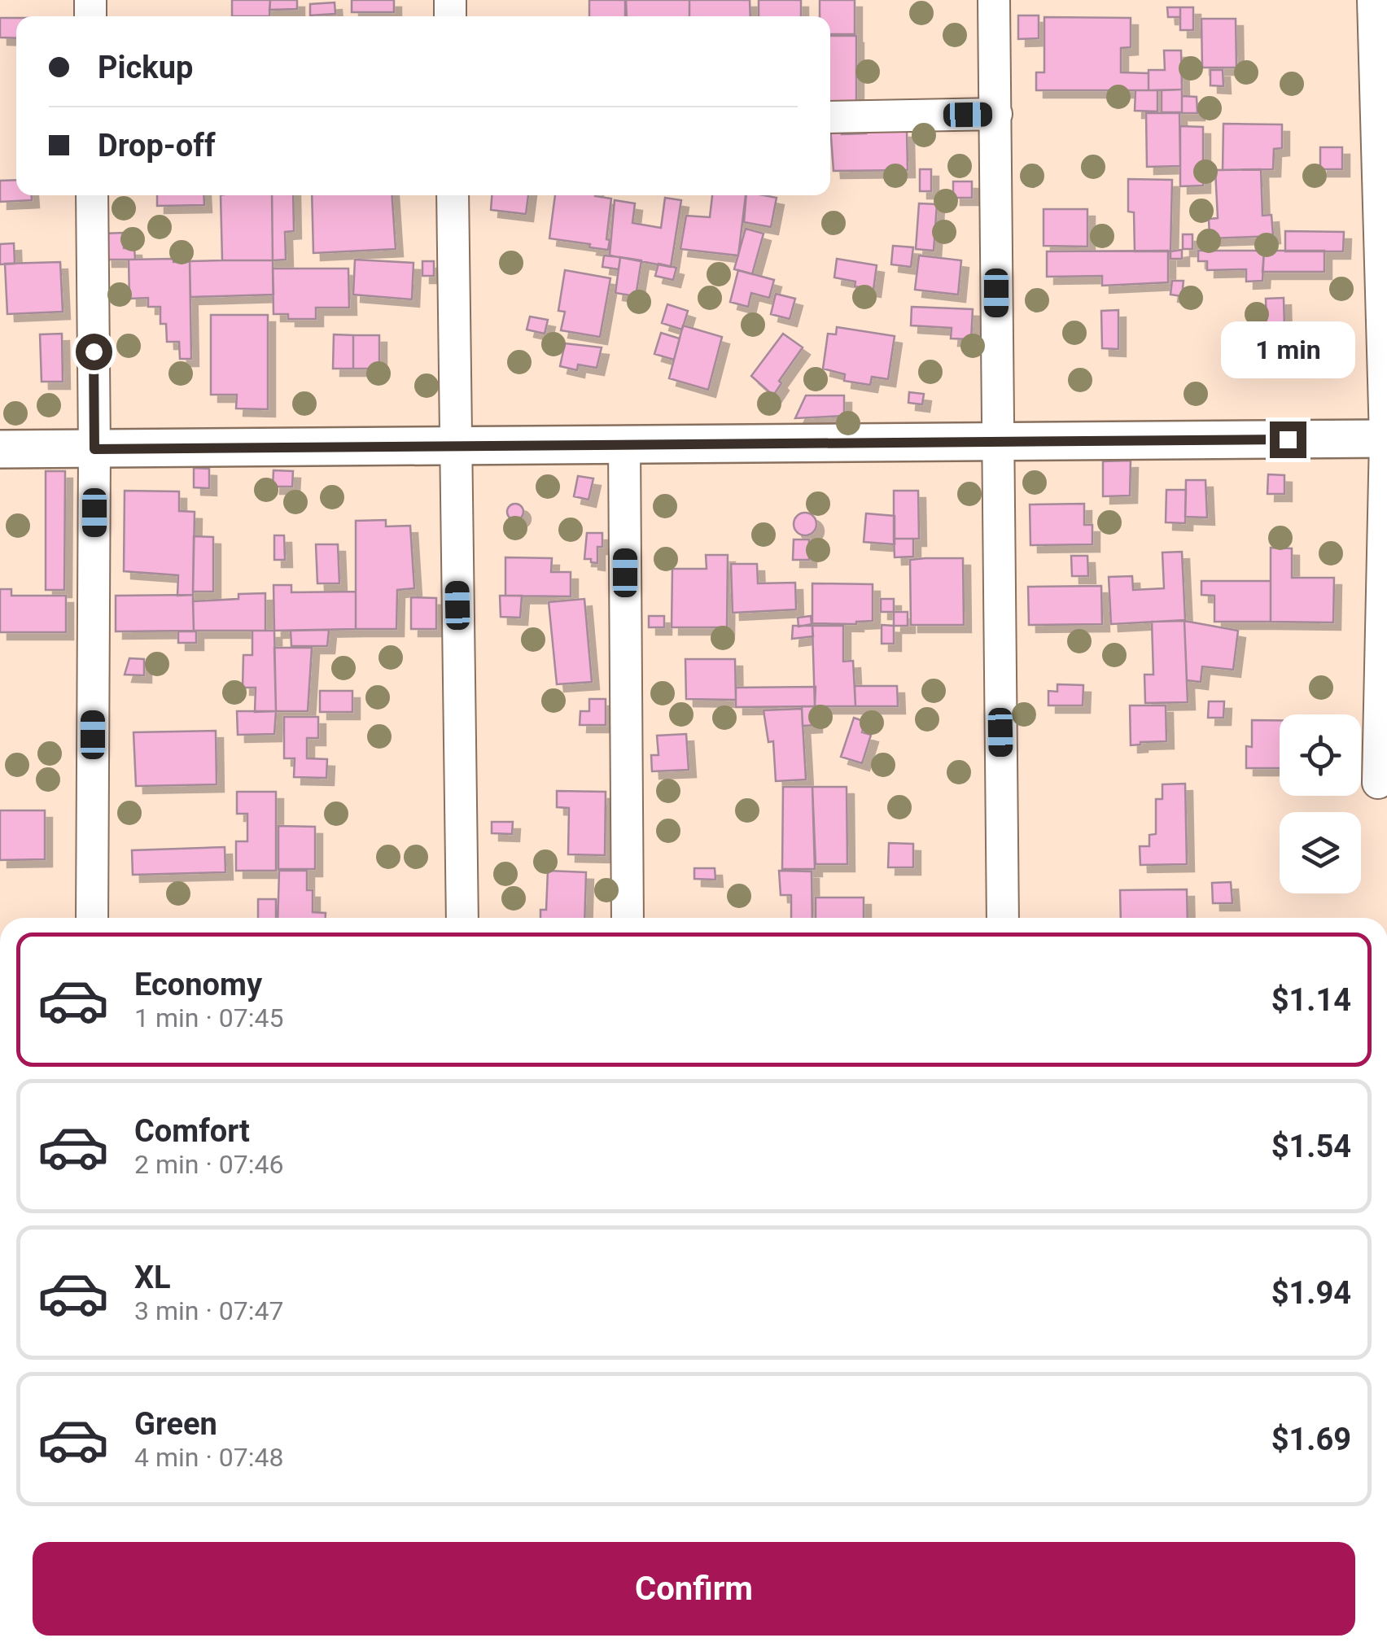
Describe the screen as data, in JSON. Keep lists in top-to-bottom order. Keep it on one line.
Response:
{"page":{"banner":["Pickup","Drop-off"],"bubble":"1 min","list":[{"name":"Economy","note":"1 min · 07:45","value":"$1.14"},{"name":"Comfort","note":"2 min · 07:46","value":"$1.54"},{"name":"XL","note":"3 min · 07:47","value":"$1.94"},{"name":"Green","note":"4 min · 07:48","value":"$1.69"}],"buttons":"Confirm"}}
